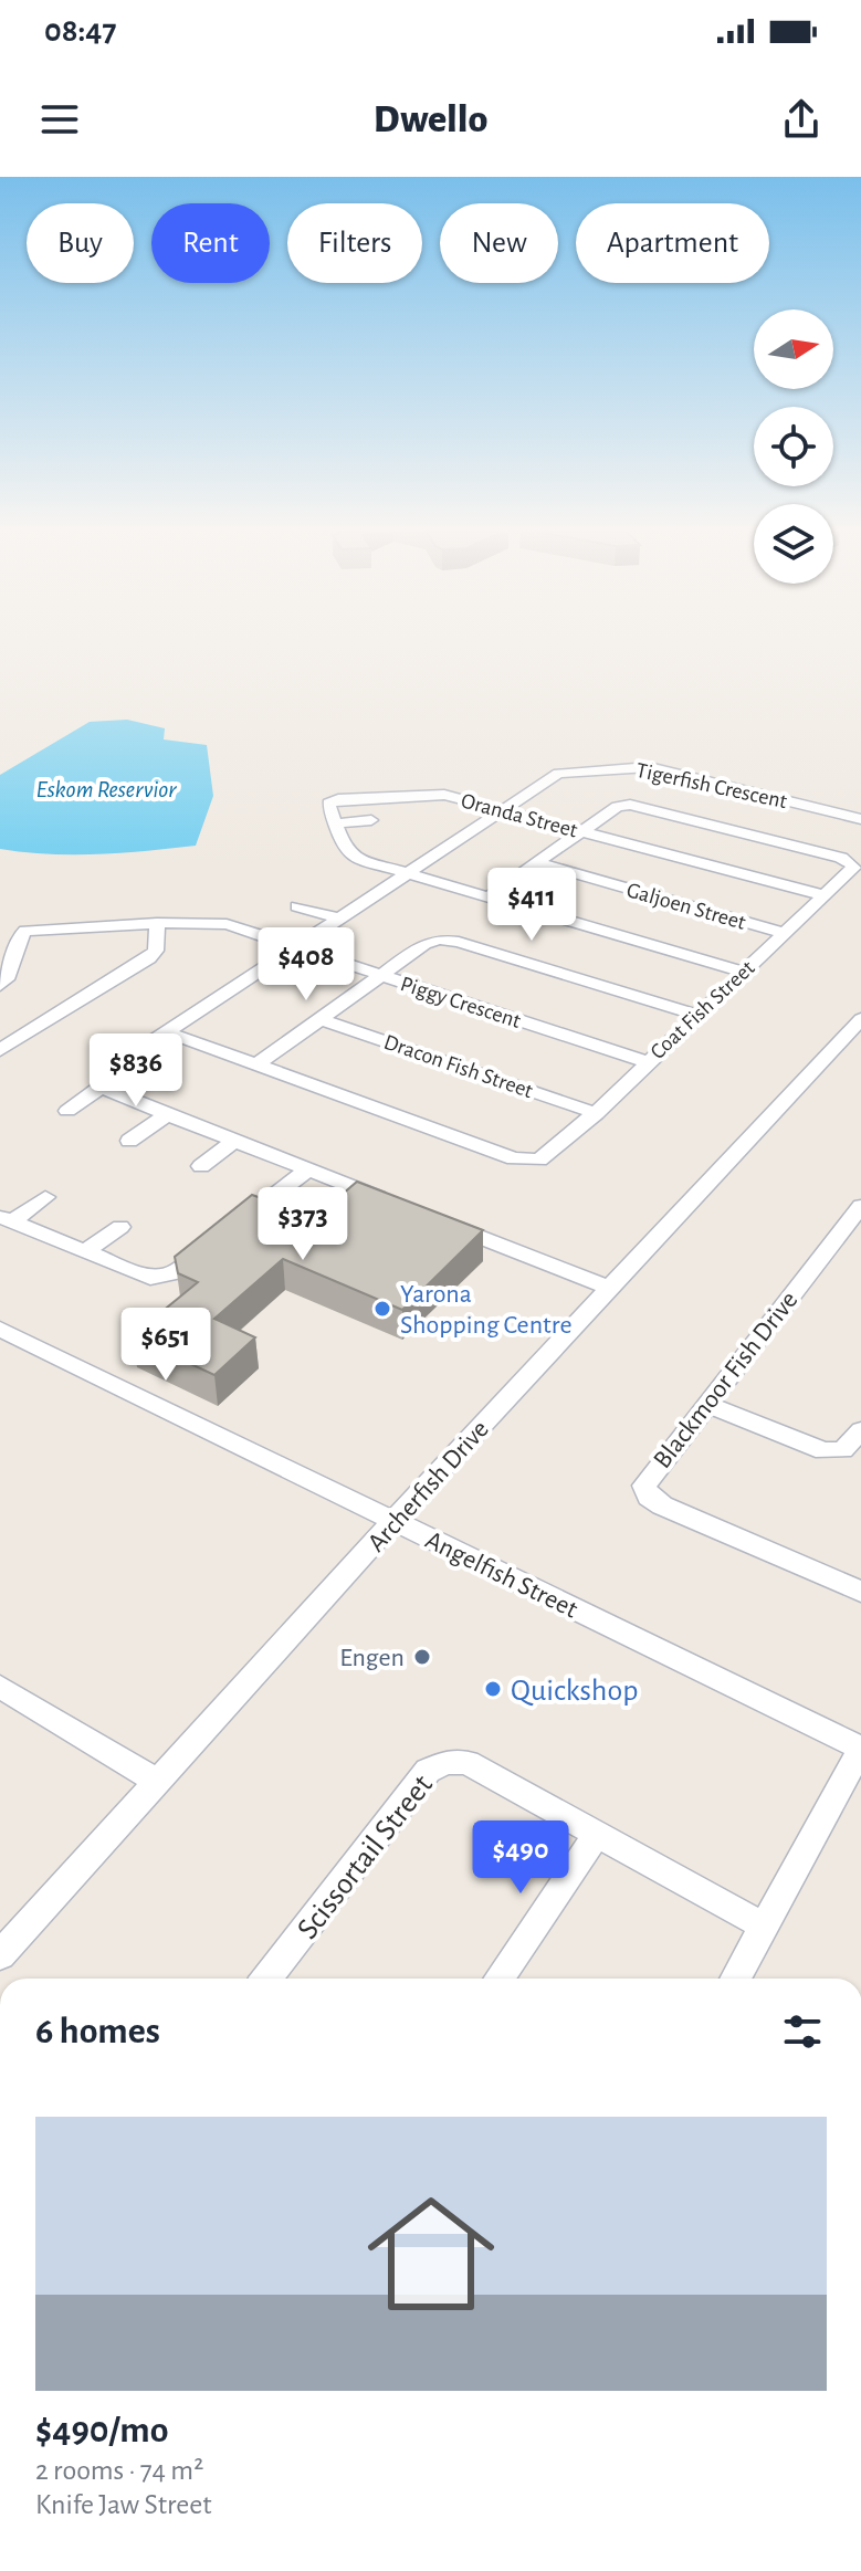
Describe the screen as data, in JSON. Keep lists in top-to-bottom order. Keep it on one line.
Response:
{"streets":{"street":["Tigerfish Crescent","Oranda Street","Galjoen Street","Piggy Crescent","Coat Fish Street","Dracon Fish Street","Blackmoor Fish Drive","Archerfish Drive","Angelfish Street","Scissortail Street"]},"crossings":[["Tigerfish Crescent","Oranda Street"],["Tigerfish Crescent","Piggy Crescent"],["Tigerfish Crescent","Coat Fish Street"],["Oranda Street","Coat Fish Street"],["Galjoen Street","Coat Fish Street"],["Piggy Crescent","Coat Fish Street"],["Coat Fish Street","Dracon Fish Street"],["Archerfish Drive","Angelfish Street"]],"water":["Eskom Reservior"],"places":["Yarona Shopping Centre","Engen","Quickshop"],"north":"right","page":{"status":"08:47","header":"Dwello","chip":["Buy","Rent","Filters","New","Apartment"],"price":["$411","$408","$836","$373","$651","$490"],"heading":"6 homes","list":[{"name":"$490/mo","note":"2 rooms · 74 m² · Knife Jaw Street"}]}}
